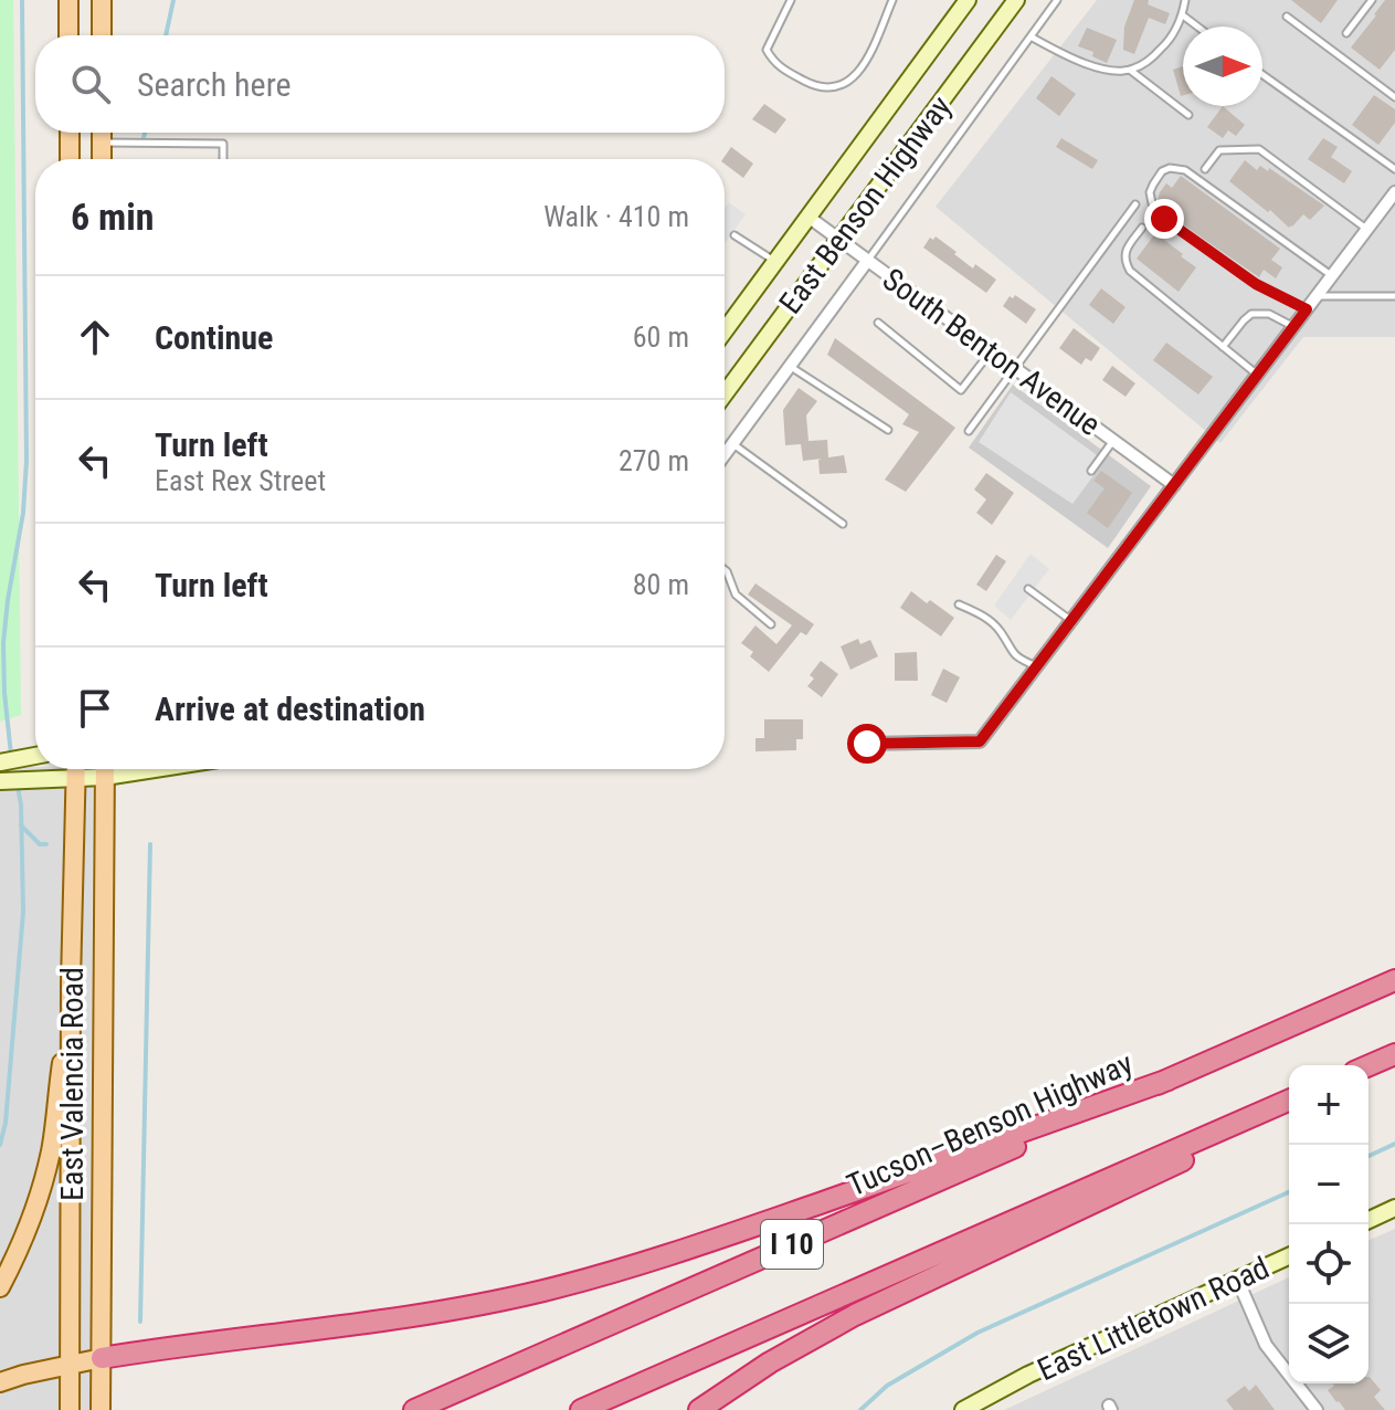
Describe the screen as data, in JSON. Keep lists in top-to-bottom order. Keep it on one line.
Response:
{"streets":{"highway":["Tucson–Benson Highway","I 10"],"main road":["East Benson Highway","East Valencia Road","East Littletown Road"],"street":["South Benton Avenue"]},"crossings":[["East Benson Highway","South Benton Avenue"]],"north":"right","page":{"search":"Search here","heading":["6 min","Walk · 410 m"],"list":[["Continue","60 m"],["Turn left","East Rex Street","270 m"],["Turn left","80 m"],"Arrive at destination"],"map_buttons":["+","−"]}}
